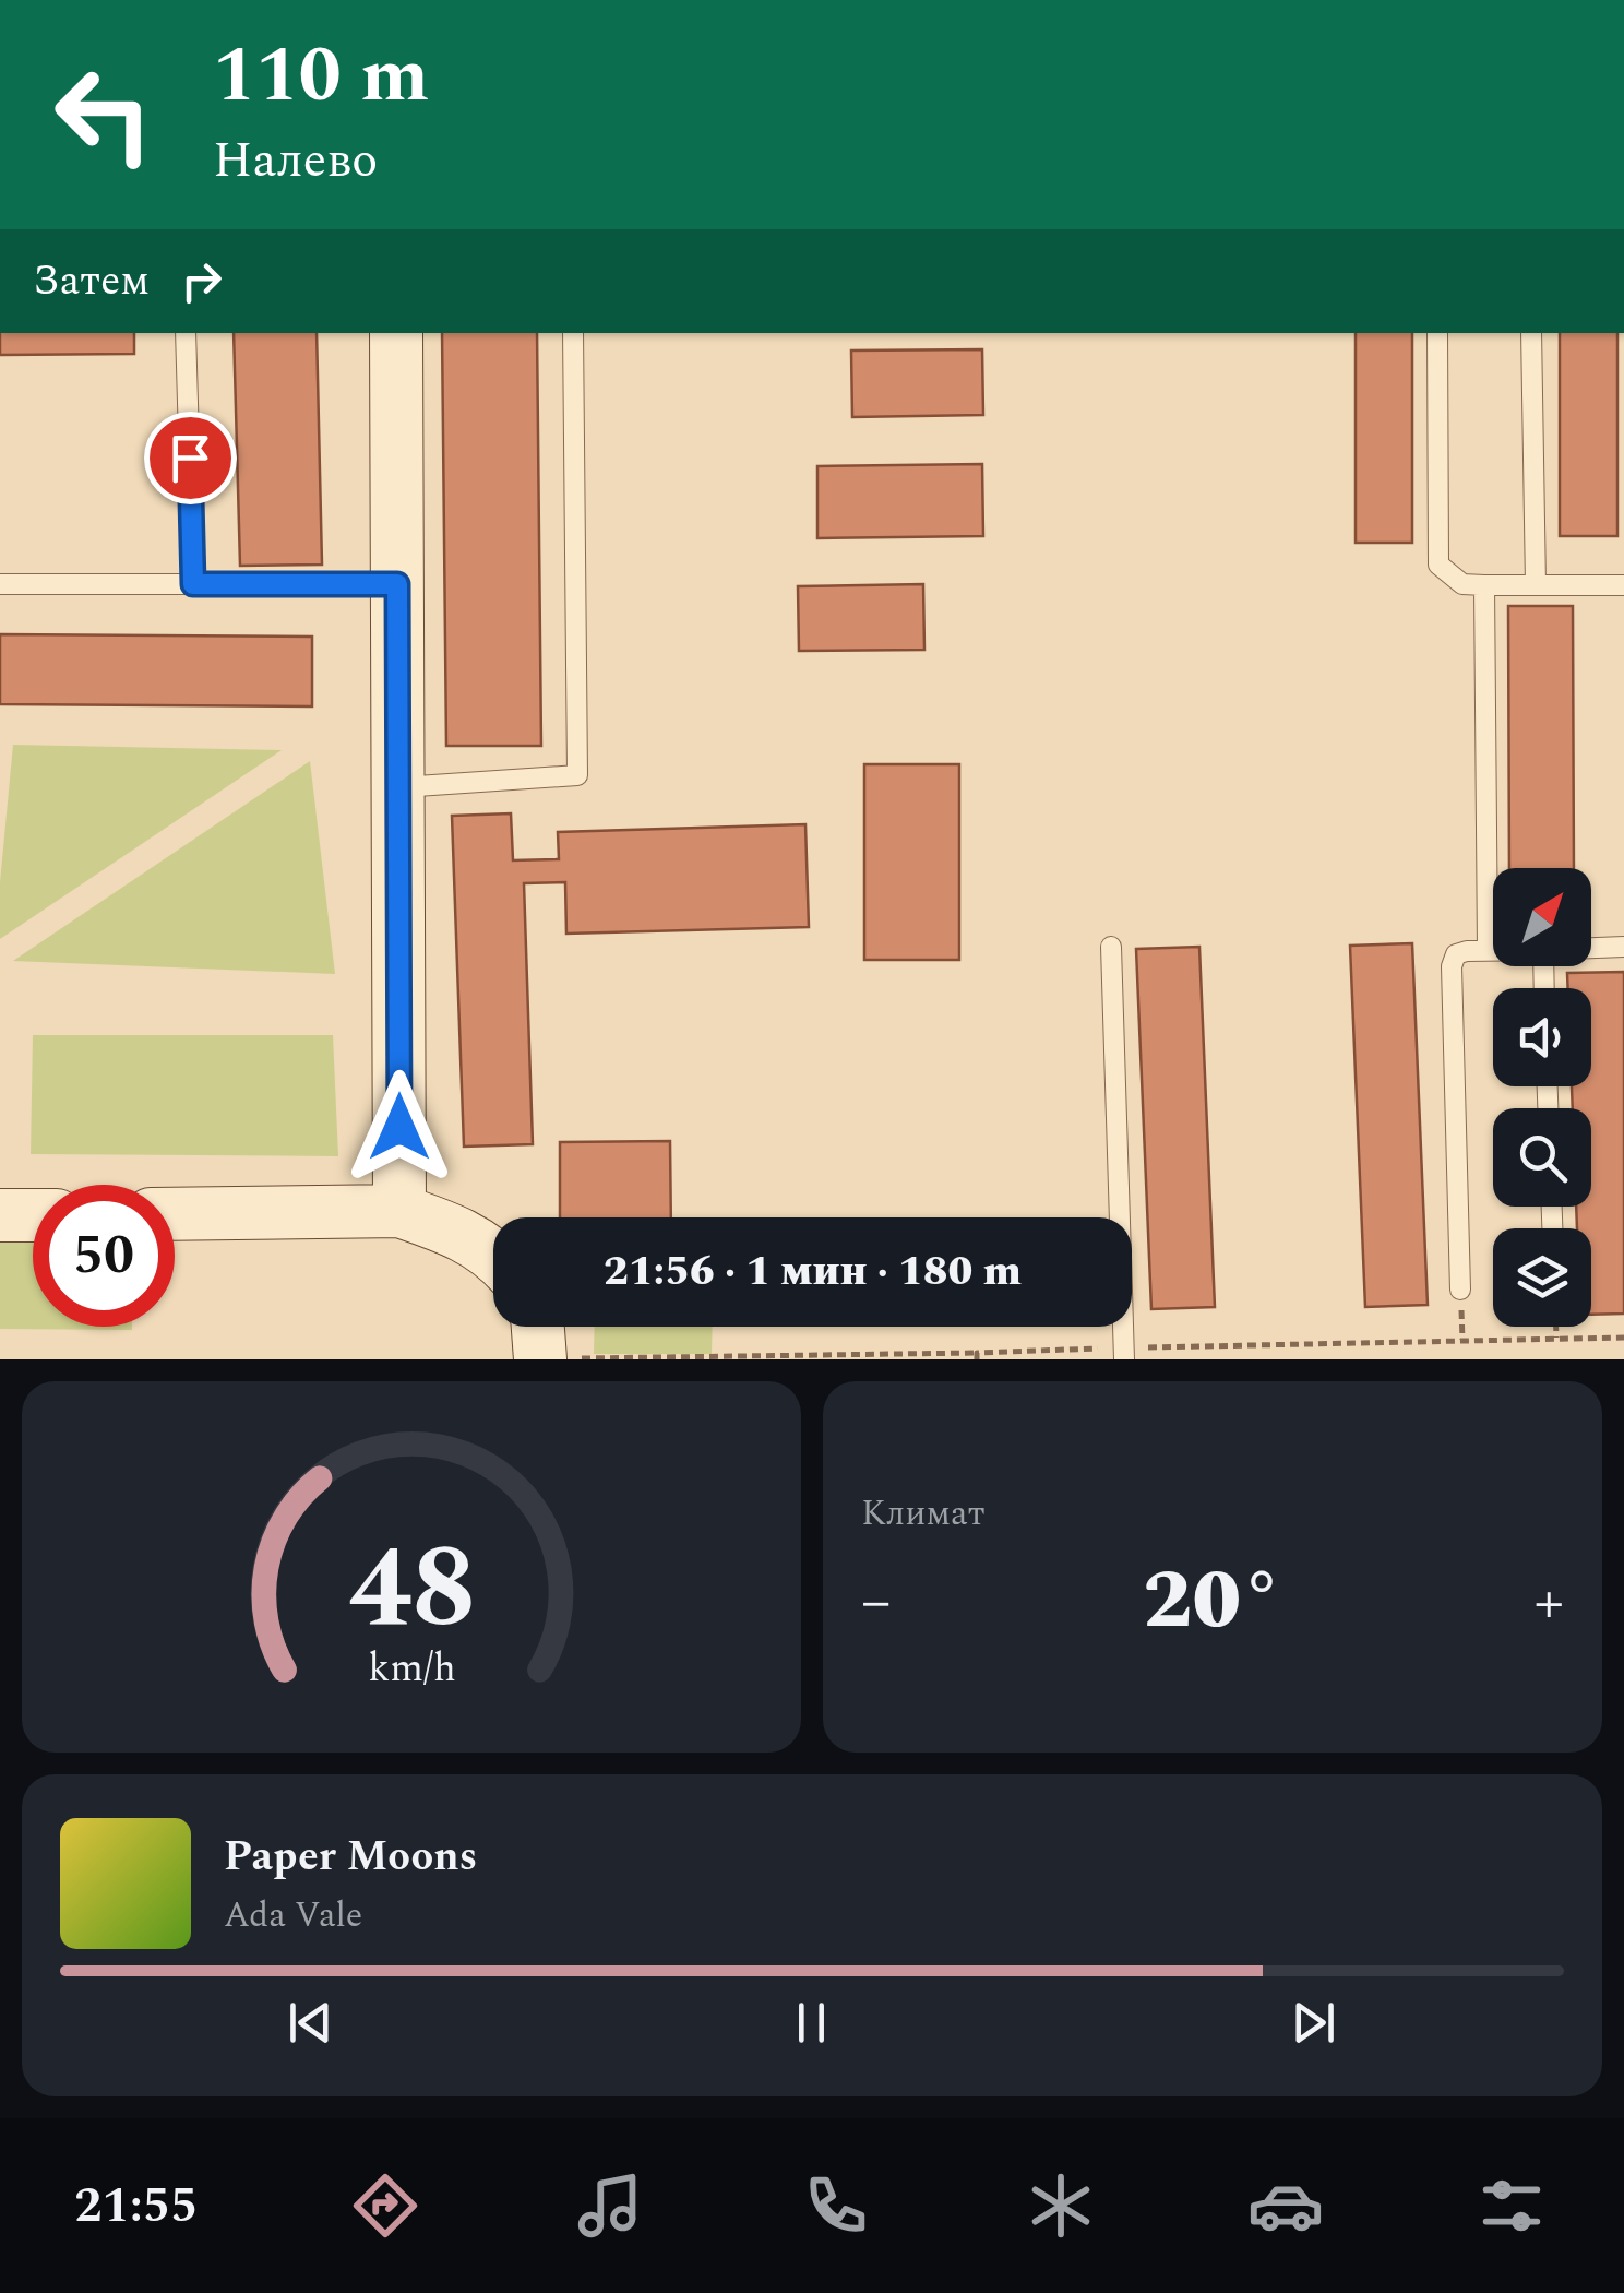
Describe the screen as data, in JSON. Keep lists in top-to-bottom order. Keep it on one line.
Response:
{"north":"top right","page":{"turn":["110 m","Налево"],"then":"Затем","limit":"50","trip":"21:56 · 1 мин · 180 m","tile":"Климат","heat":["−","20°","+"],"song":["Paper Moons","Ada Vale"],"tabs":"21:55","gauge":["48","km/h"]}}
